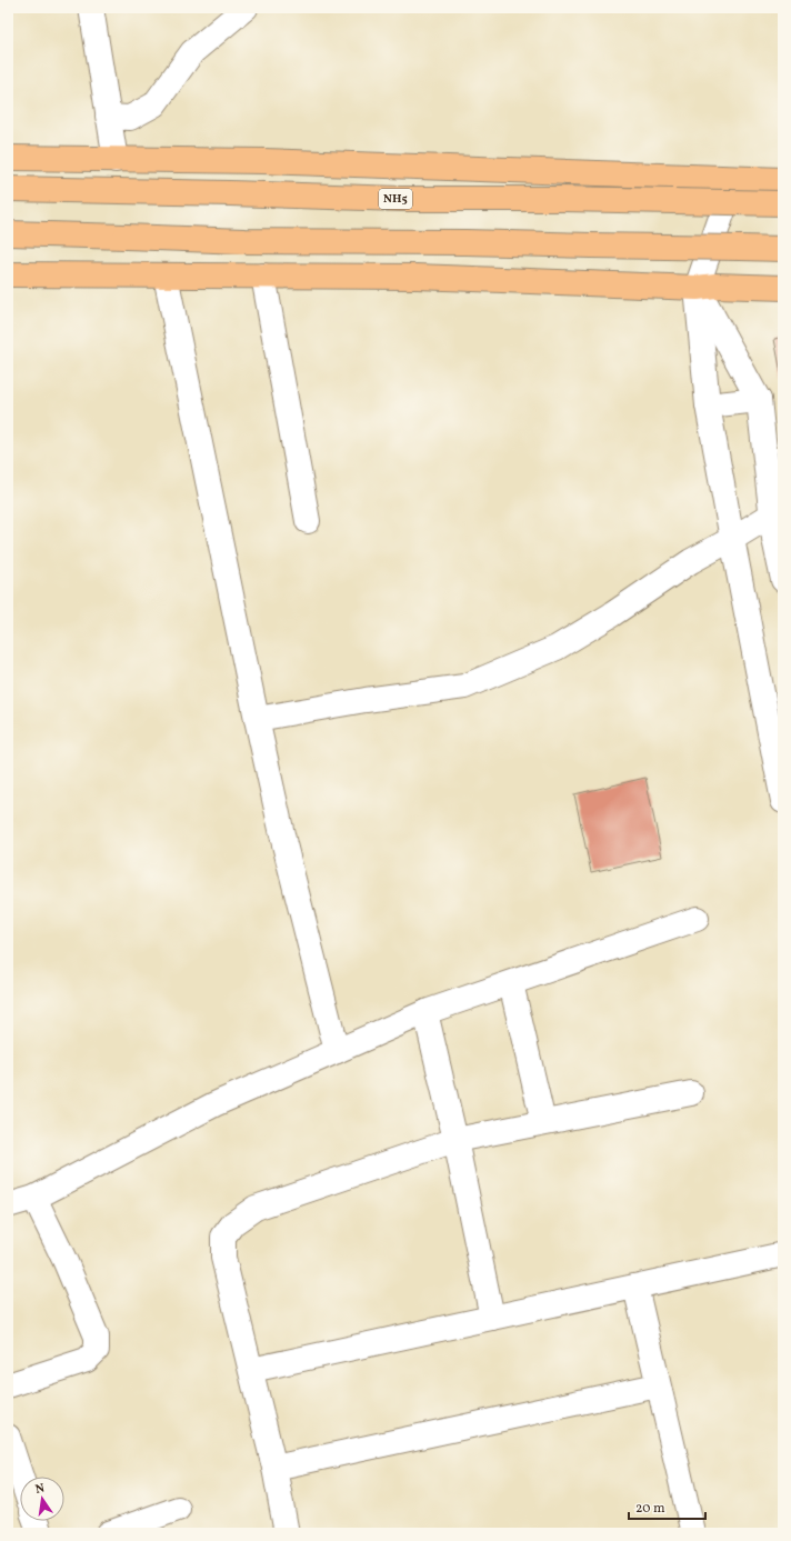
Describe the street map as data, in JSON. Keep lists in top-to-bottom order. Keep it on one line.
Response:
{"streets":{"main road":["NH5"]},"scale_bar":"20 m","north":"top"}
